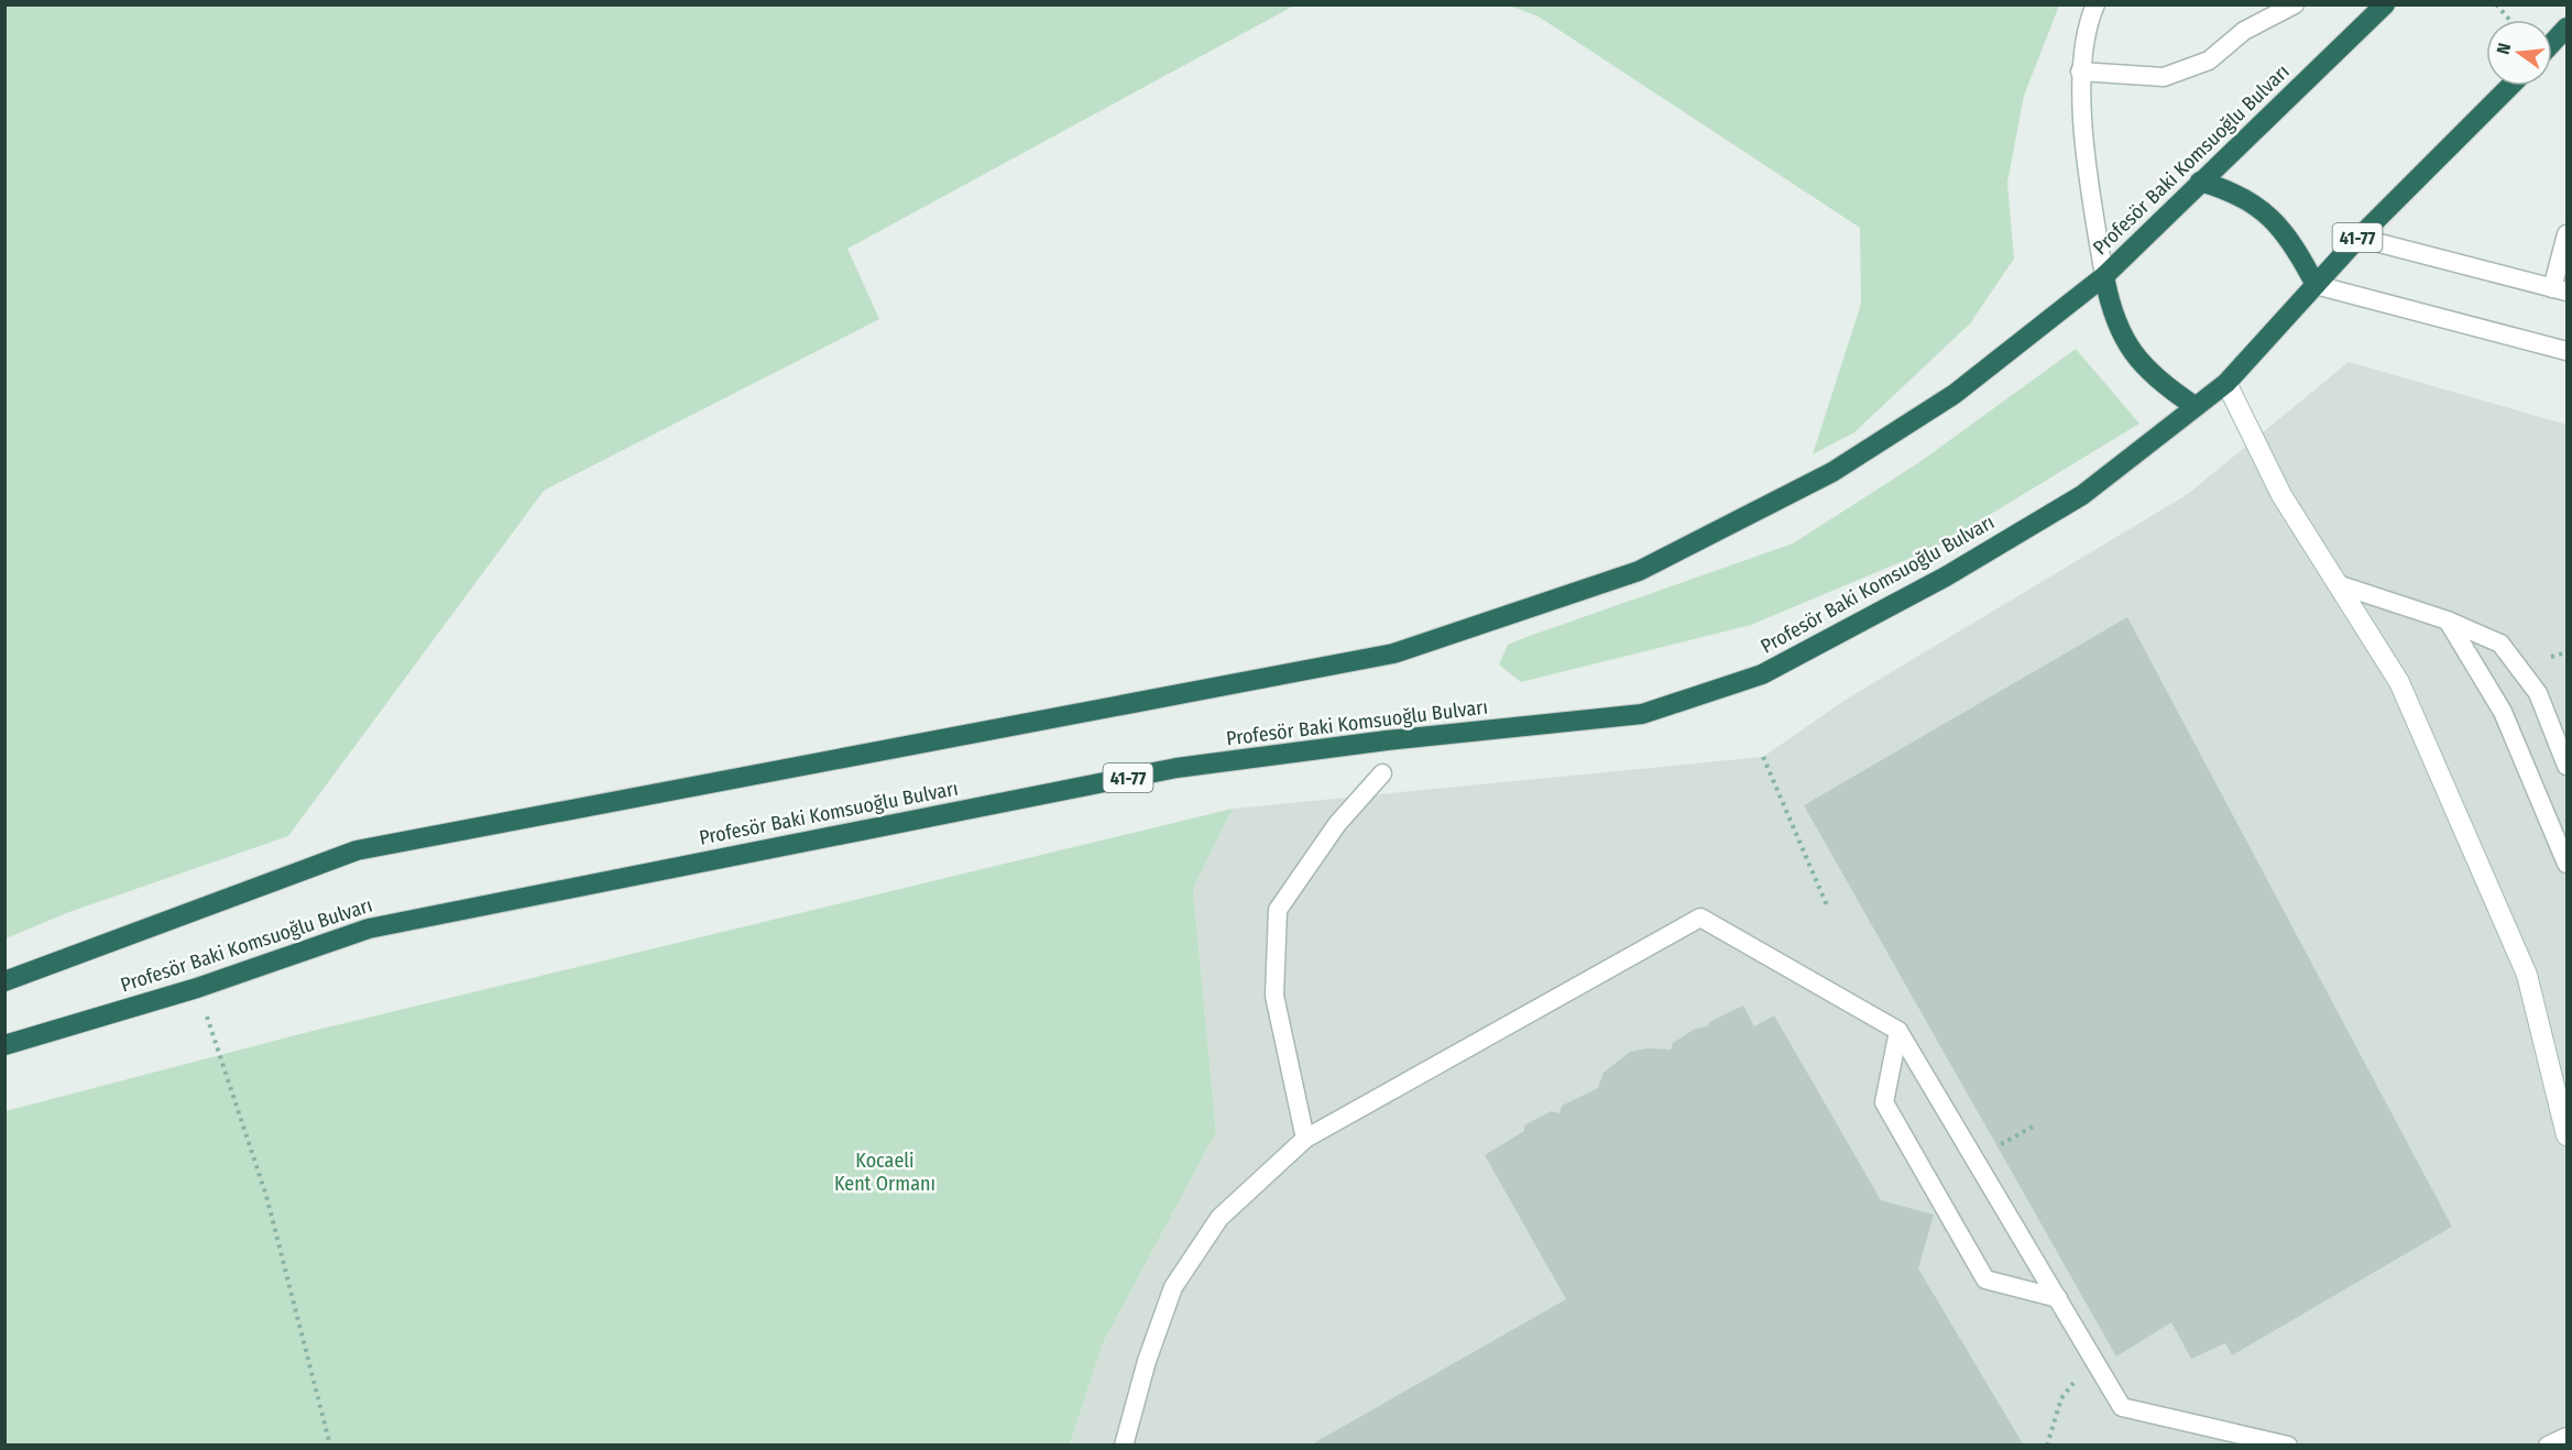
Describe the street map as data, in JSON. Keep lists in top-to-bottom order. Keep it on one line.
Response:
{"streets":{"highway":["Profesör Baki Komsuoğlu Bulvarı","41-77"]},"parks":["Kocaeli Kent Ormanı"],"north":"left"}
